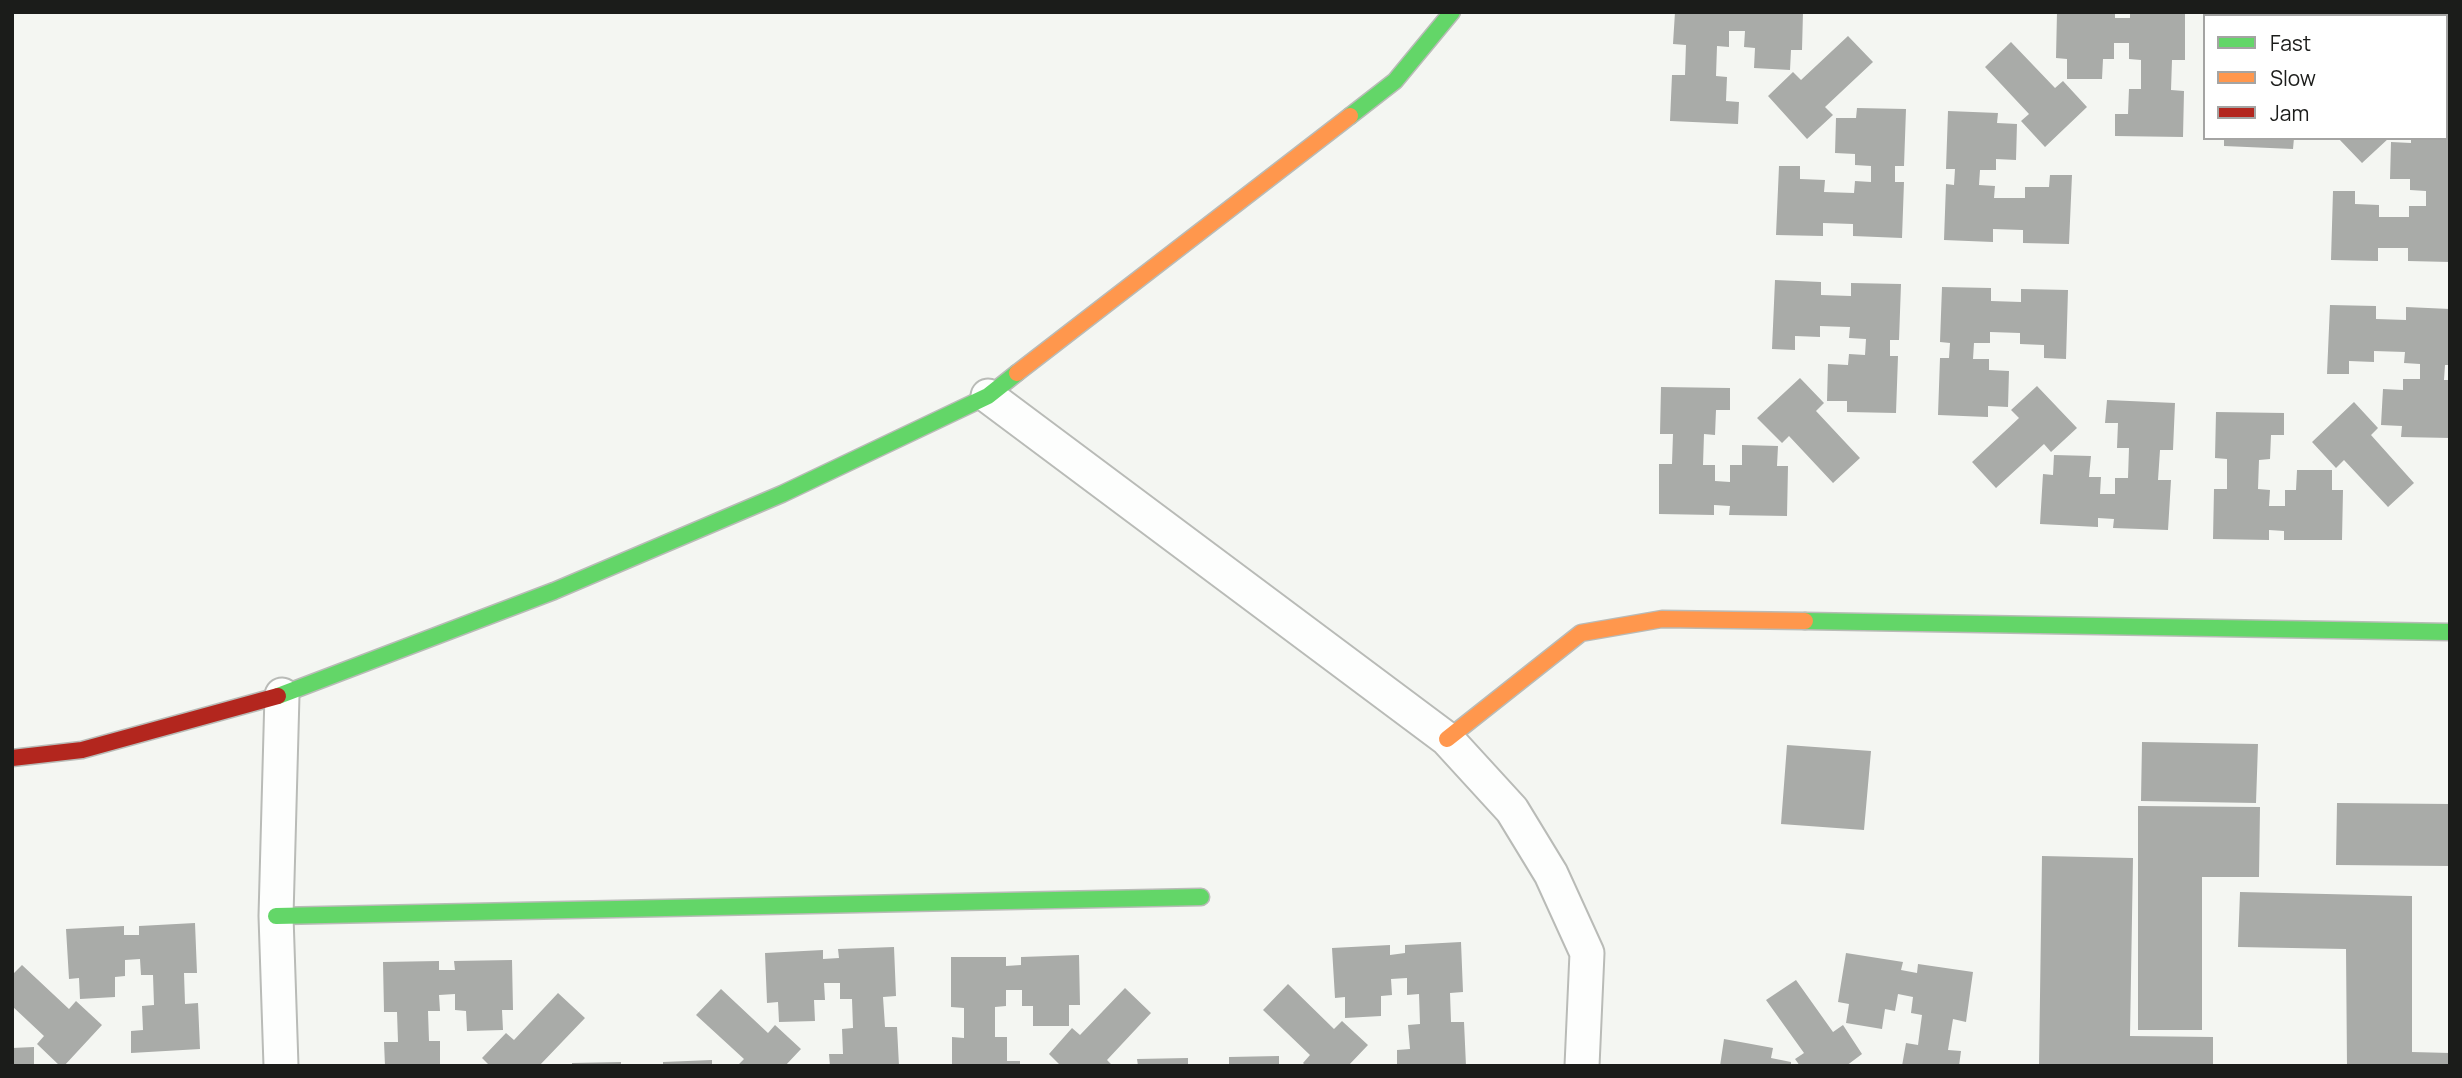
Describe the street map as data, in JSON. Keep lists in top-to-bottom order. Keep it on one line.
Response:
{"legend":["Fast","Slow","Jam"]}
